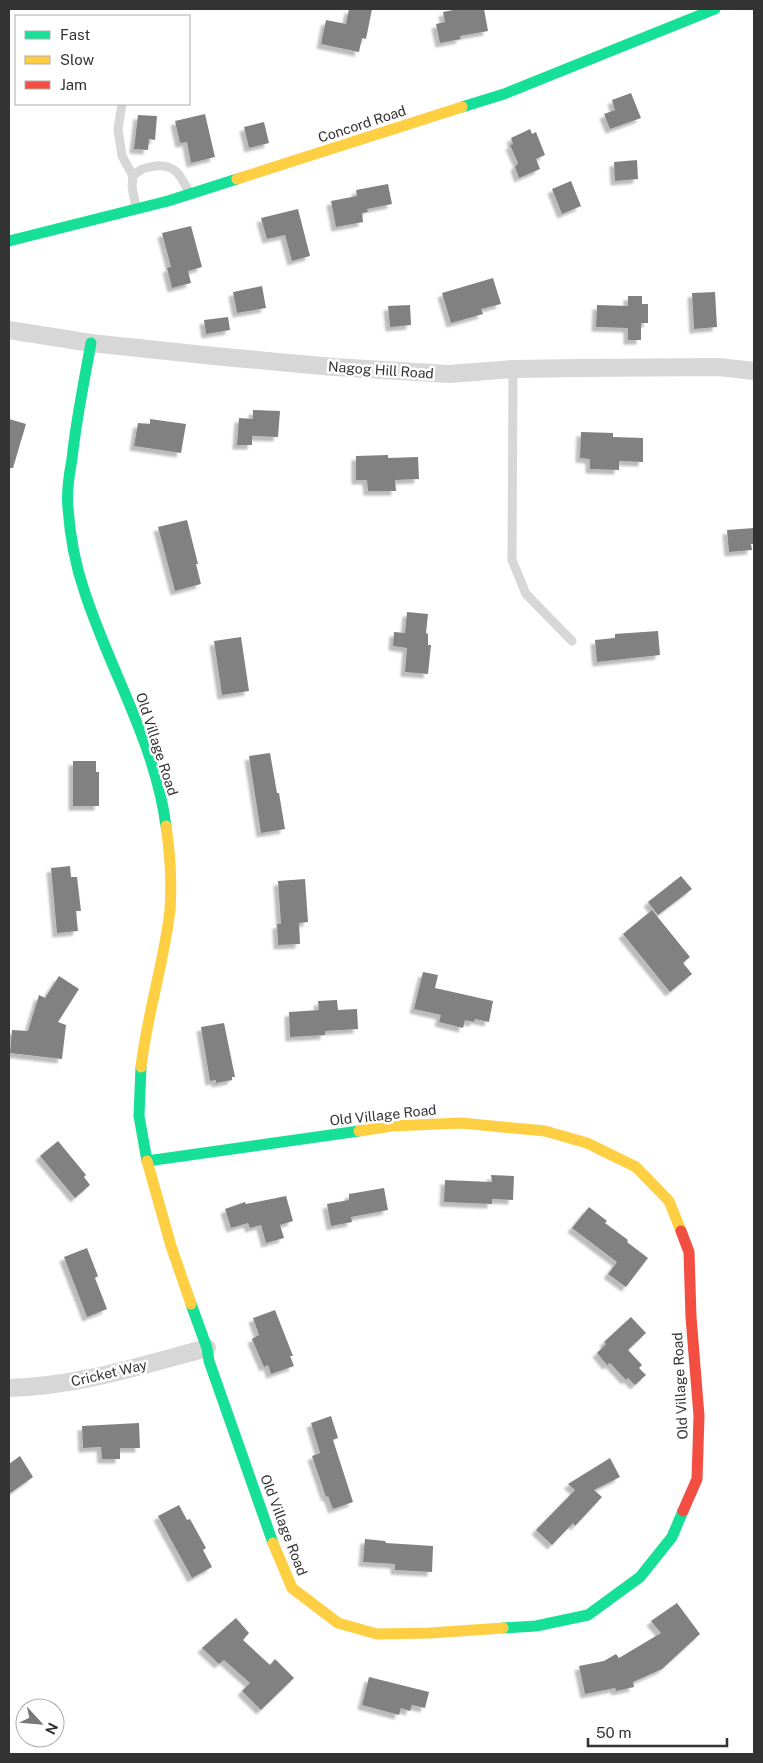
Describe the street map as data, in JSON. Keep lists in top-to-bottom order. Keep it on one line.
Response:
{"streets":{"street":["Concord Road","Nagog Hill Road","Old Village Road","Cricket Way"]},"crossings":[["Nagog Hill Road","Old Village Road"],["Old Village Road","Cricket Way"]],"legend":["Fast","Slow","Jam"],"scale_bar":"50 m","north":"bottom right"}
